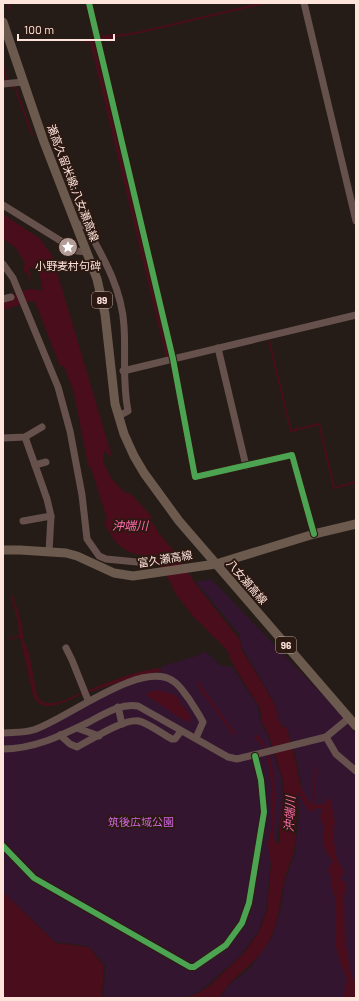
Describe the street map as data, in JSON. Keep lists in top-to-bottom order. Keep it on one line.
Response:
{"streets":{"main road":["瀬高久留米線;八女瀬高線","89","富久瀬高線","八女瀬高線","96"]},"crossings":[["瀬高久留米線;八女瀬高線","富久瀬高線"],["瀬高久留米線;八女瀬高線","八女瀬高線"],["富久瀬高線","八女瀬高線"]],"water":["沖端川"],"parks":["筑後広域公園"],"places":{"place":["小野麦村句碑"]},"scale_bar":"100 m"}
